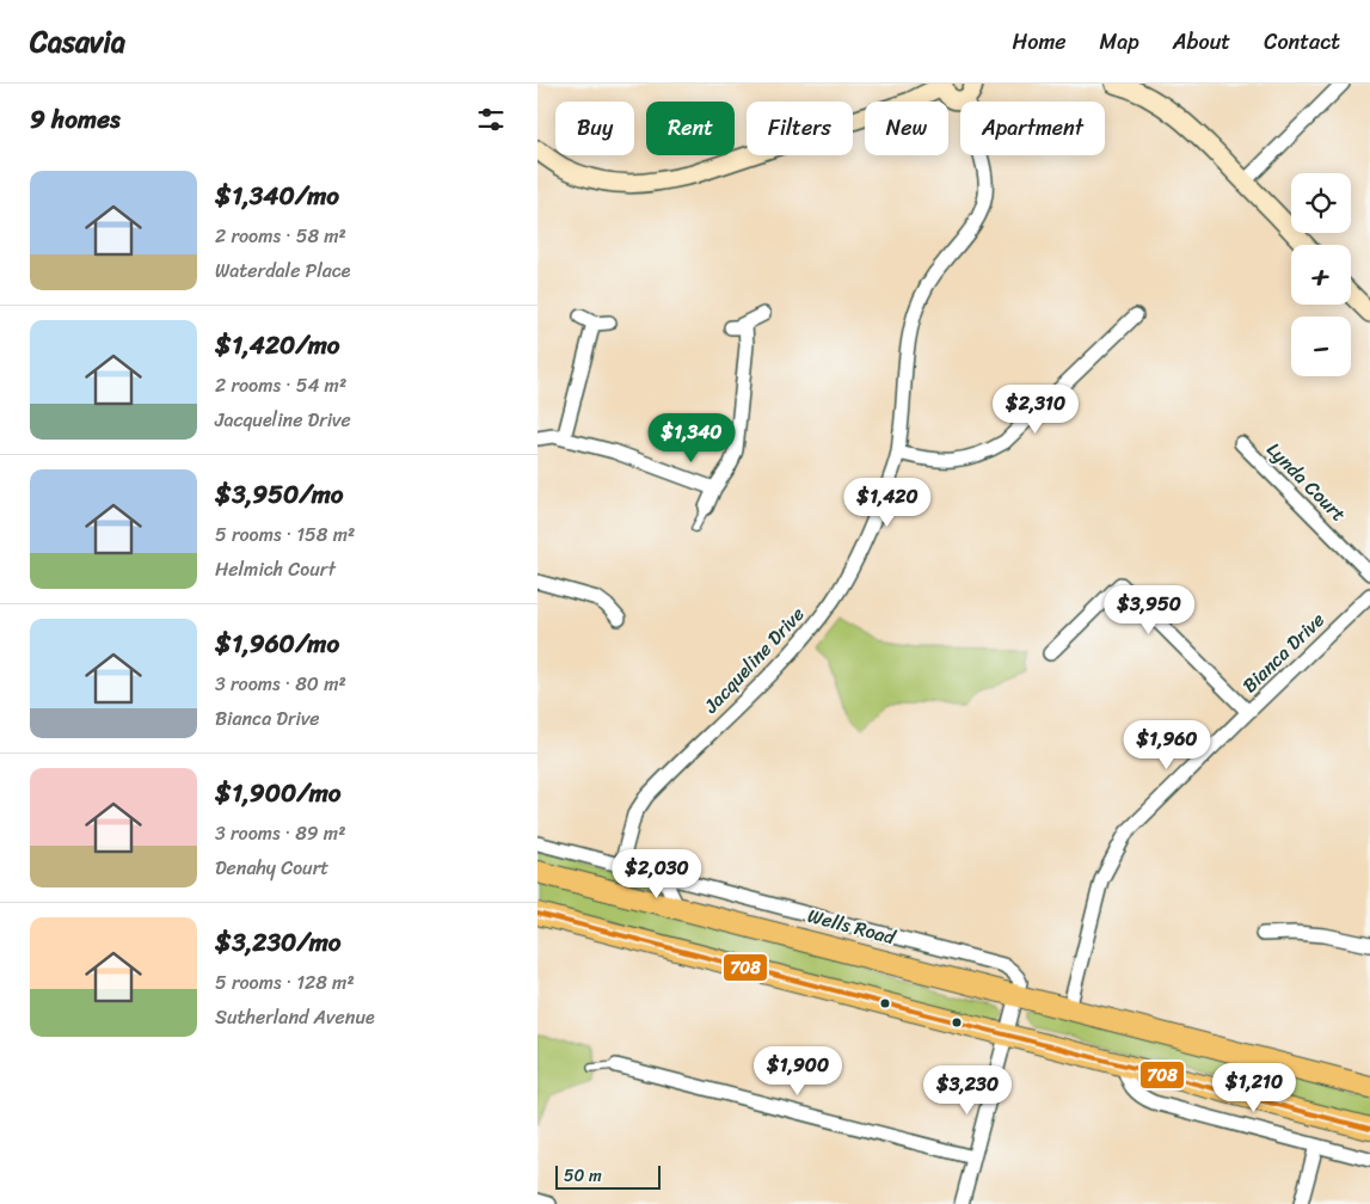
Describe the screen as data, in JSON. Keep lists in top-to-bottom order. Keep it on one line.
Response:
{"streets":{"main road":["Wells Road"],"street":["Lynda Court","Bianca Drive","Jacqueline Drive"]},"crossings":[["Bianca Drive","Wells Road"],["Jacqueline Drive","Wells Road"]],"lines":["transit line 708"],"scale_bar":"50 m","page":{"header":"Casavia","nav":["Home","Map","About","Contact"],"heading":"9 homes","chip":["Buy","Rent","Filters","New","Apartment"],"list":[{"name":"$1,340/mo","note":"2 rooms · 58 m² · Waterdale Place"},{"name":"$1,420/mo","note":"2 rooms · 54 m² · Jacqueline Drive"},{"name":"$3,950/mo","note":"5 rooms · 158 m² · Helmich Court"},{"name":"$1,960/mo","note":"3 rooms · 80 m² · Bianca Drive"},{"name":"$1,900/mo","note":"3 rooms · 89 m² · Denahy Court"},{"name":"$3,230/mo","note":"5 rooms · 128 m² · Sutherland Avenue"}],"map_buttons":["+","−"],"price":["$2,310","$1,340","$1,420","$3,950","$1,960","$2,030","$1,900","$1,210","$3,230"],"scale":"50 m"}}
